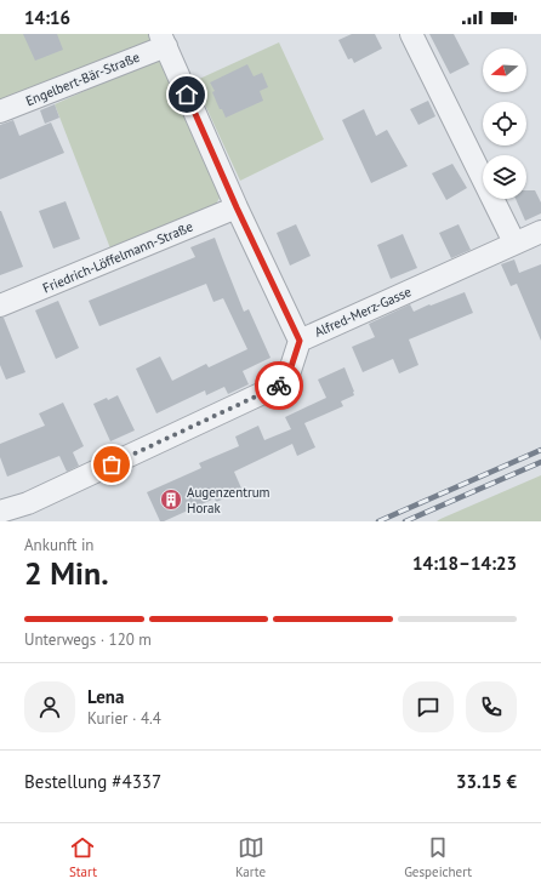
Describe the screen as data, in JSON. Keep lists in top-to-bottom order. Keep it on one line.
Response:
{"streets":{"street":["Engelbert-Bär-Straße","Friedrich-Löffelmann-Straße","Alfred-Merz-Gasse"]},"places":{"building":["Augenzentrum Horak"]},"north":"left","page":{"status":"14:16","heading":["2 Min.","Ankunft in","14:18–14:23"],"panel":["Lena","Kurier · 4.4","Bestellung #4337","33.15 €"],"bar":"Unterwegs · 120 m","tabs":["Start","Karte","Gespeichert"]}}
